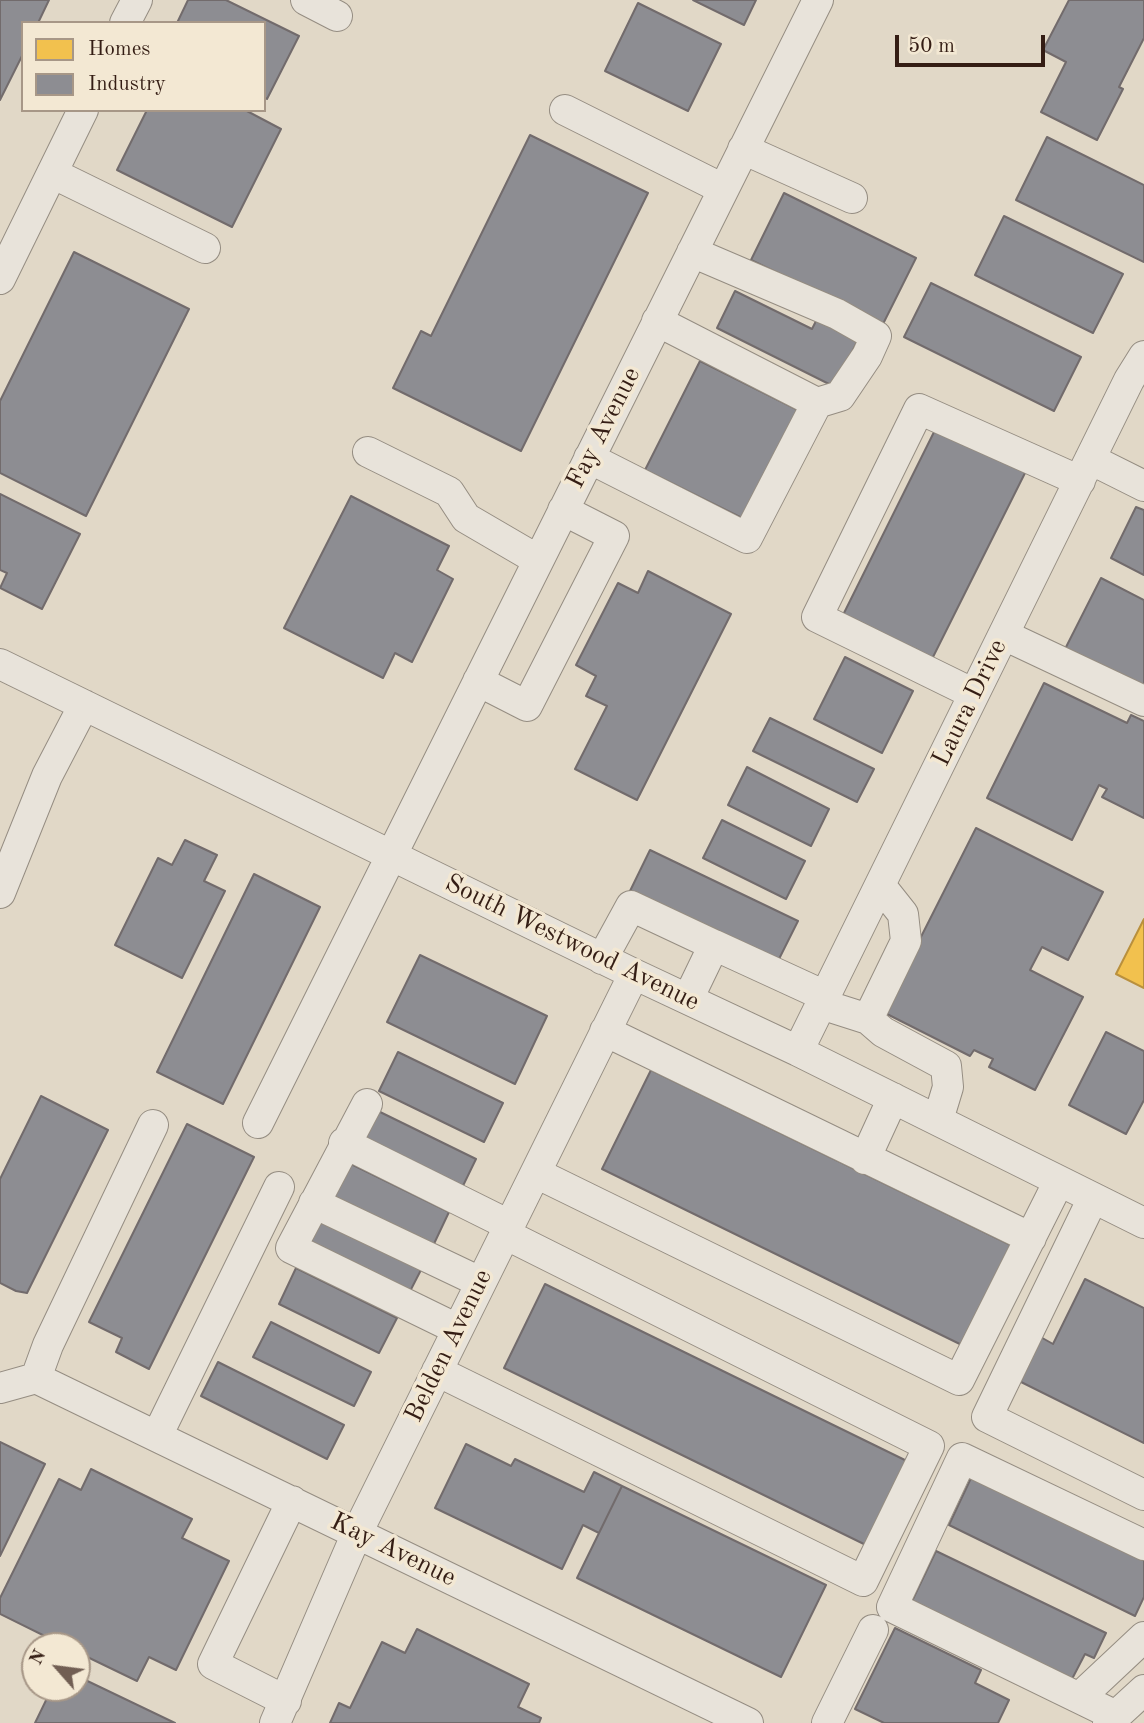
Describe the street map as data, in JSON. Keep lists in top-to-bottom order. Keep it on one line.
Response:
{"streets":{"street":["Fay Avenue","Laura Drive","South Westwood Avenue","Belden Avenue","Kay Avenue"]},"crossings":[["Fay Avenue","South Westwood Avenue"],["Laura Drive","South Westwood Avenue"],["South Westwood Avenue","Belden Avenue"],["Belden Avenue","Kay Avenue"]],"legend":["Homes","Industry"],"scale_bar":"50 m","north":"top left"}
